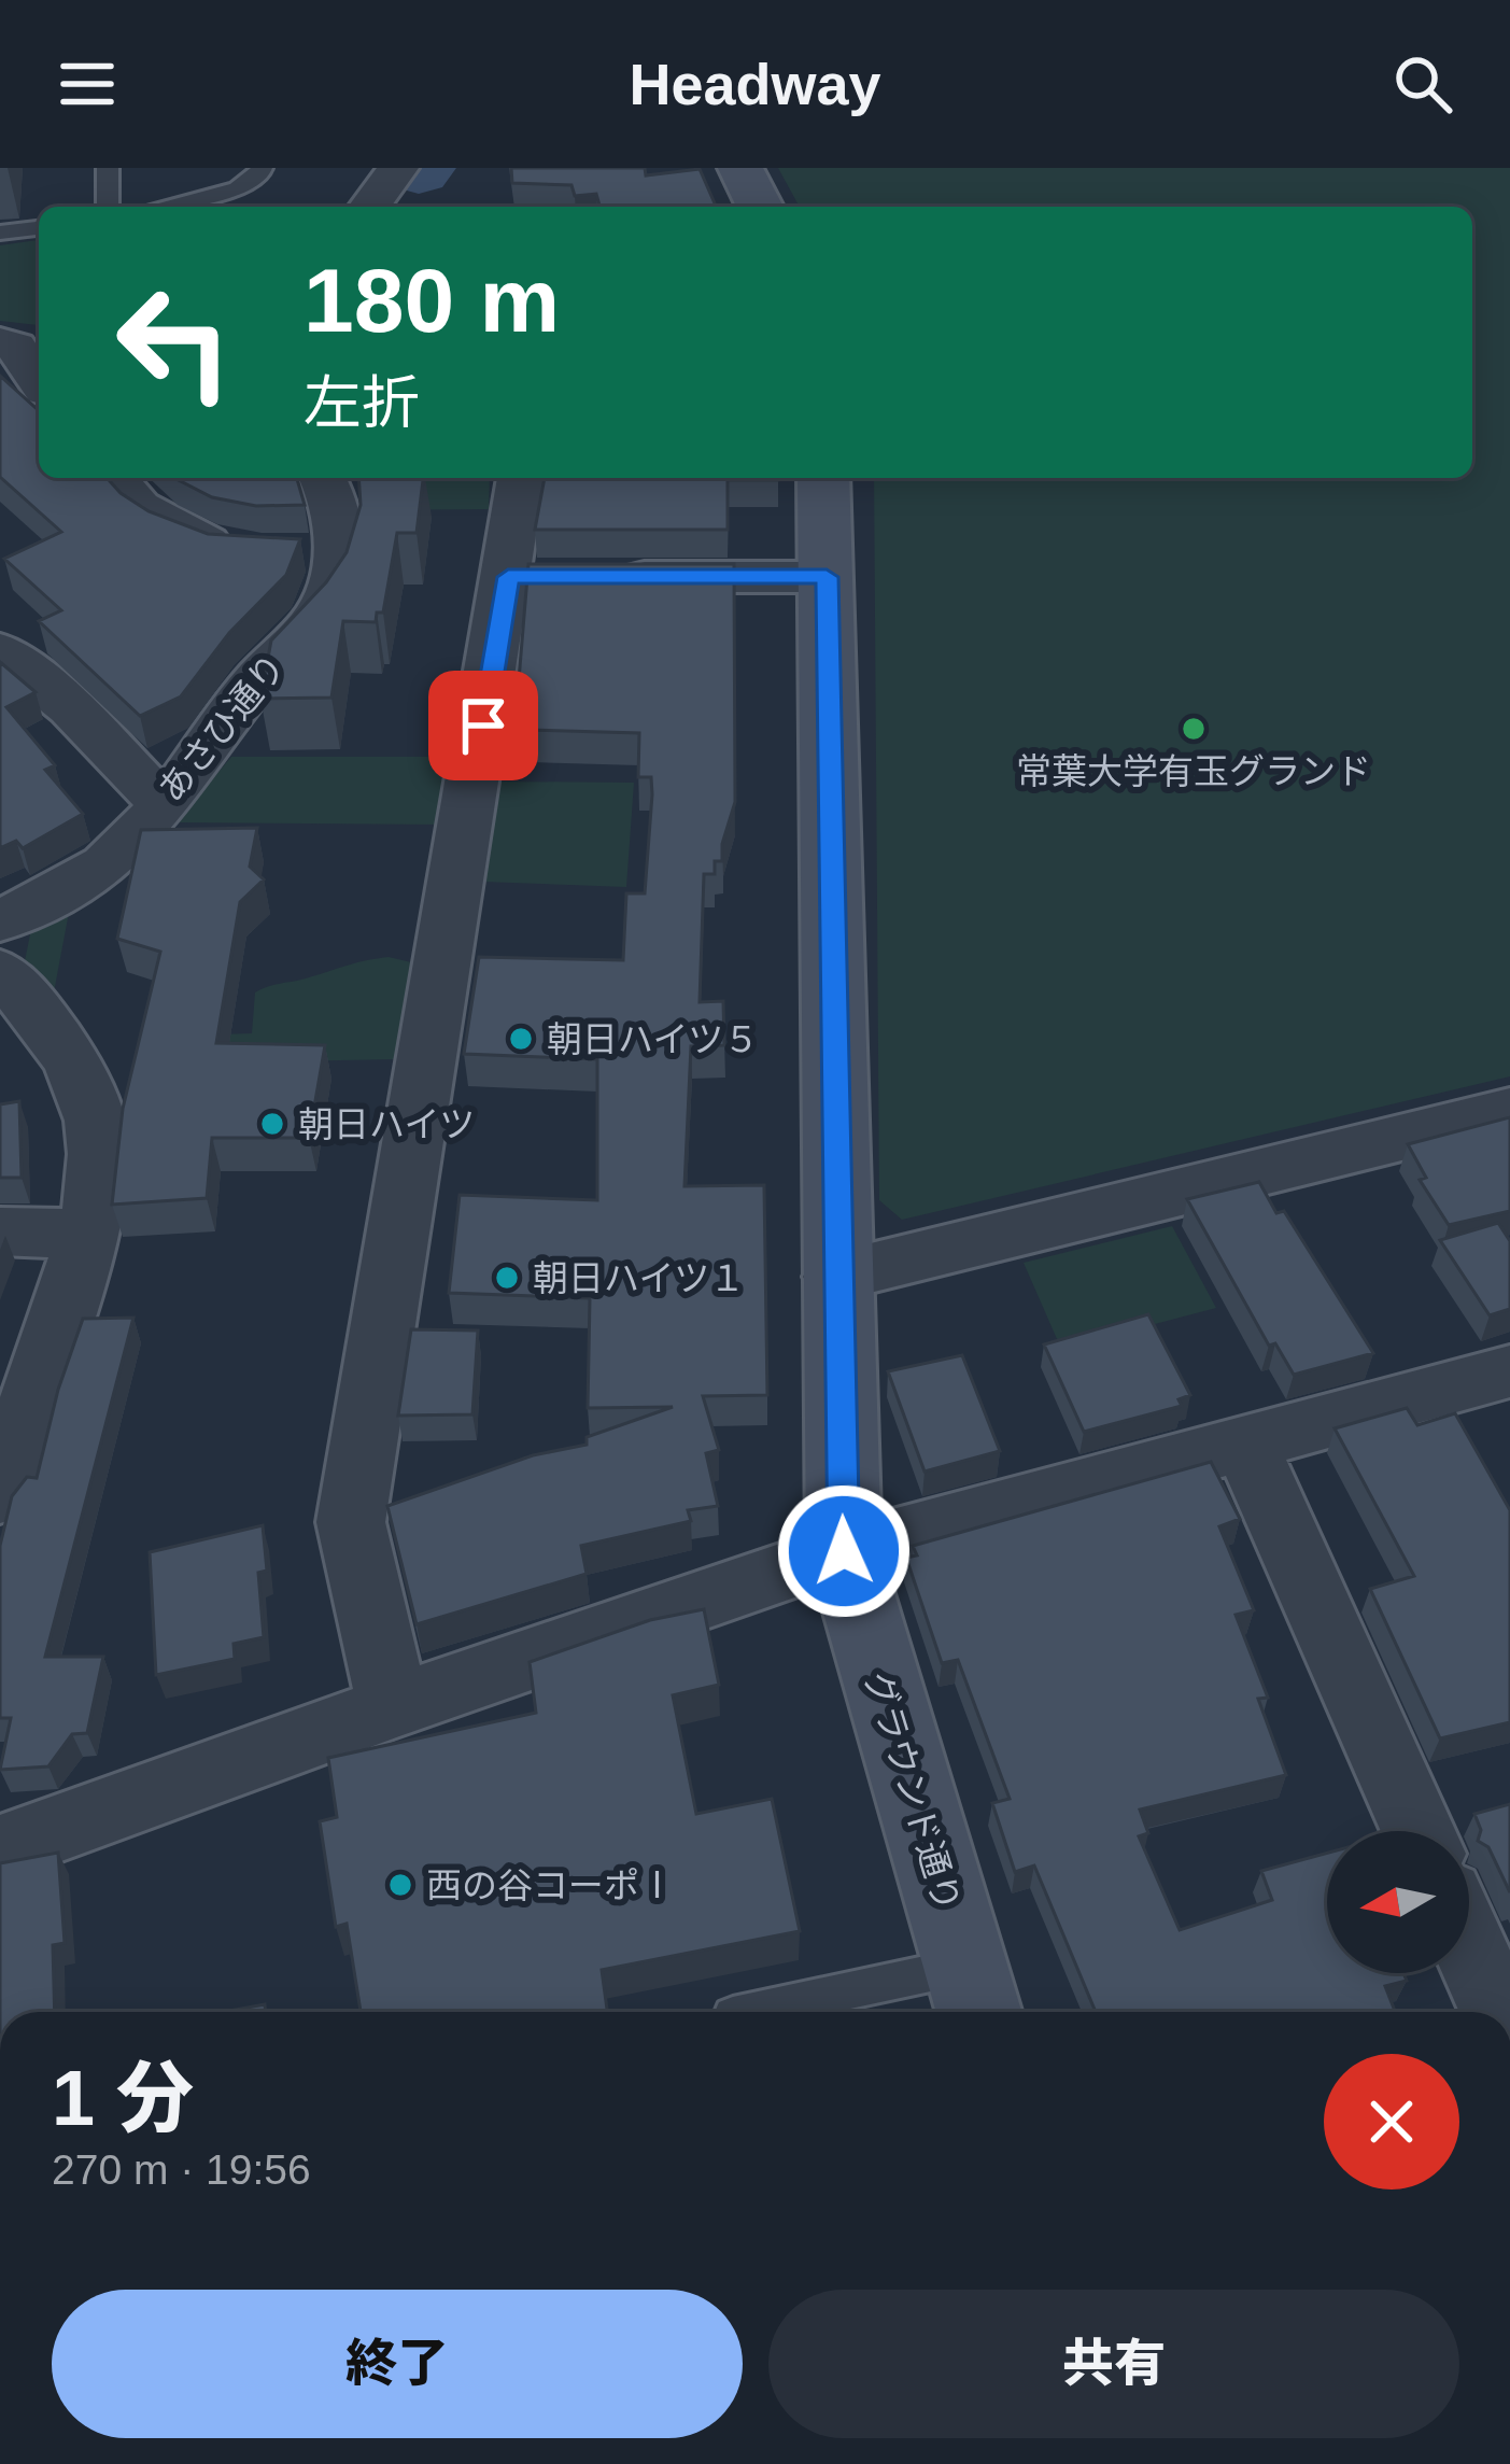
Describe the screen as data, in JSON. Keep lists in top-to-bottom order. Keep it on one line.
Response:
{"streets":{"street":["あさひ通り","グラウンド通り"]},"places":["常葉大学有玉グランド","朝日ハイツ５","朝日ハイツ","朝日ハイツ１","西の谷コーポⅠ"],"north":"left","page":{"header":"Headway","turn":["180 m","左折"],"heading":["1 分","270 m · 19:56"],"buttons":["終了","共有"]}}
